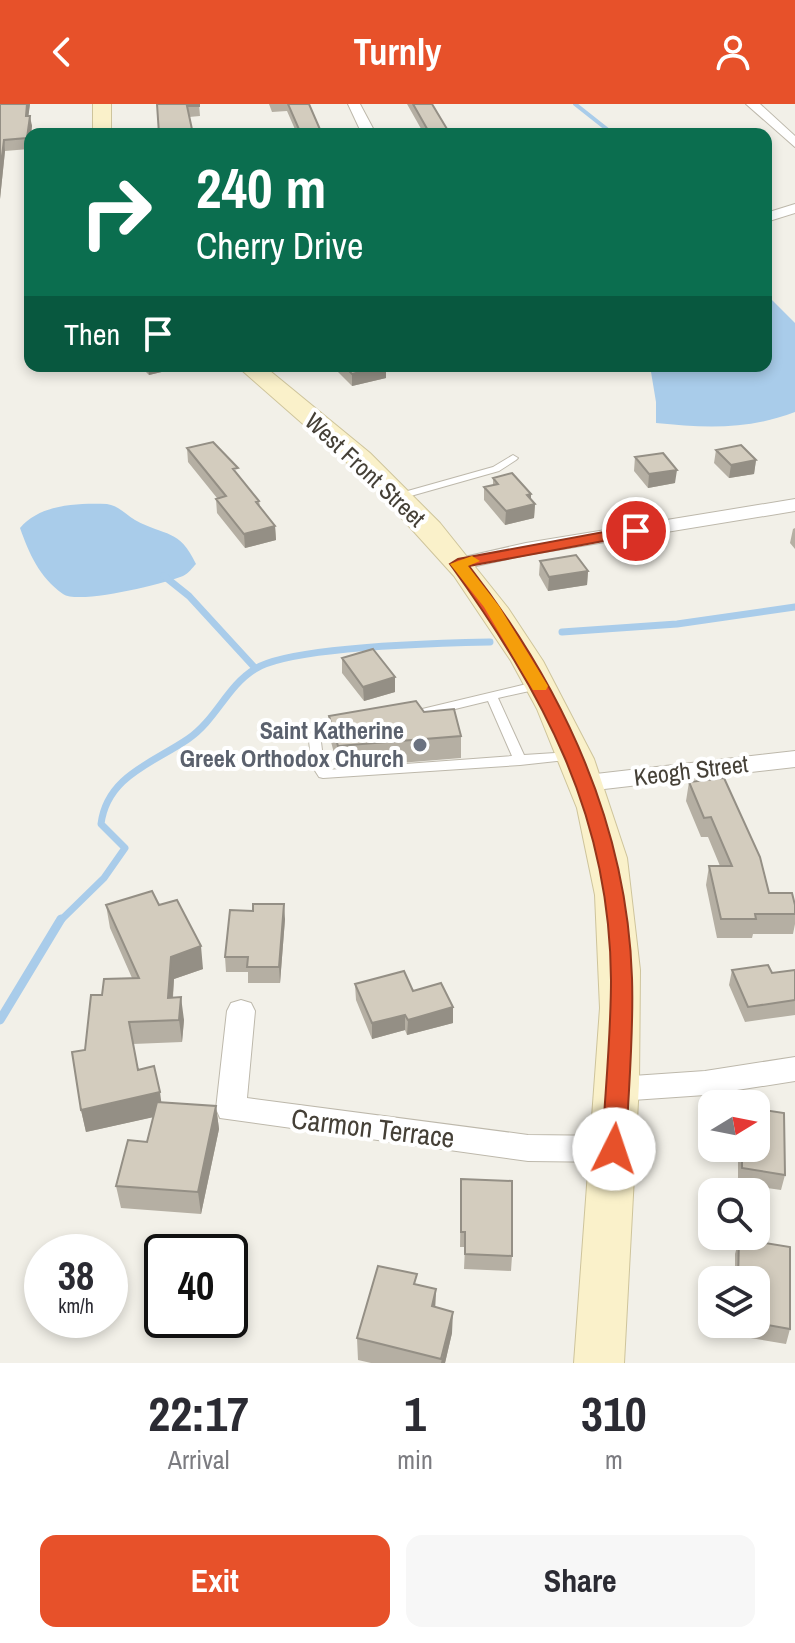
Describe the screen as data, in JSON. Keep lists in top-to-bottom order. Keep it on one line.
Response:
{"streets":{"street":["West Front Street","Keogh Street","Carmon Terrace"]},"crossings":[["West Front Street","Keogh Street"],["West Front Street","Carmon Terrace"]],"places":["Saint Katherine Greek Orthodox Church"],"north":"right","page":{"header":"Turnly","turn":["240 m","Cherry Drive"],"then":"Then","speed":"38 km/h","limit":"40","eta":["22:17","Arrival","1","min","310","m"],"buttons":["Exit","Share"]}}
